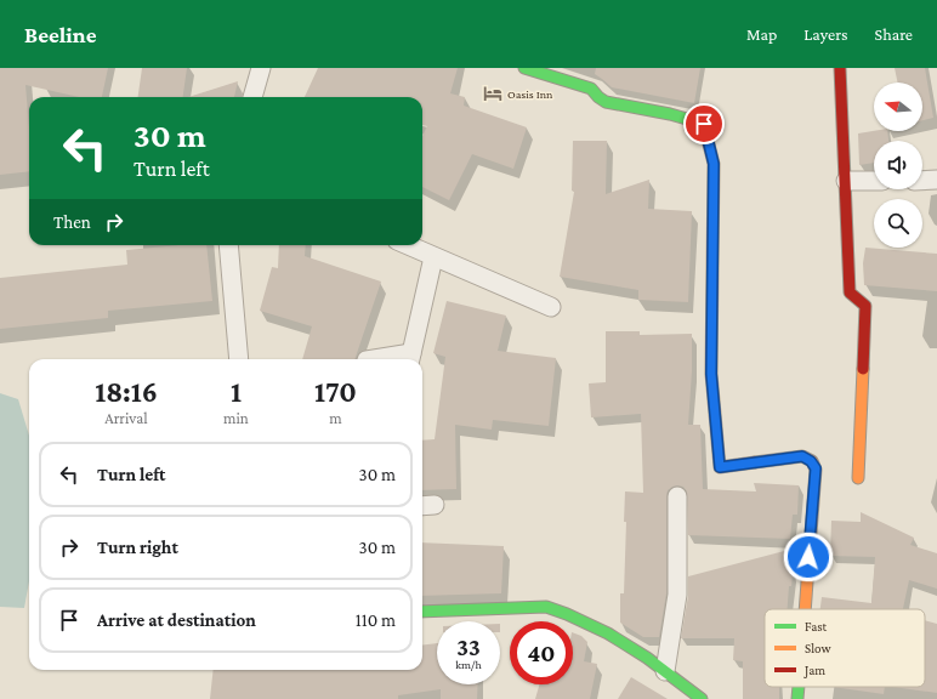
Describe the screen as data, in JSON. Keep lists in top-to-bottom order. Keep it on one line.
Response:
{"places":{"hotel":["Oasis Inn"]},"legend":["Fast","Slow","Jam"],"north":"left","page":{"header":"Beeline","nav":["Map","Layers","Share"],"turn":["30 m","Turn left"],"then":"Then","eta":["18:16","Arrival","1","min","170","m"],"list":[{"name":"Turn left","value":"30 m"},{"name":"Turn right","value":"30 m"},{"name":"Arrive at destination","value":"110 m"}],"speed":"33 km/h","limit":"40"}}
